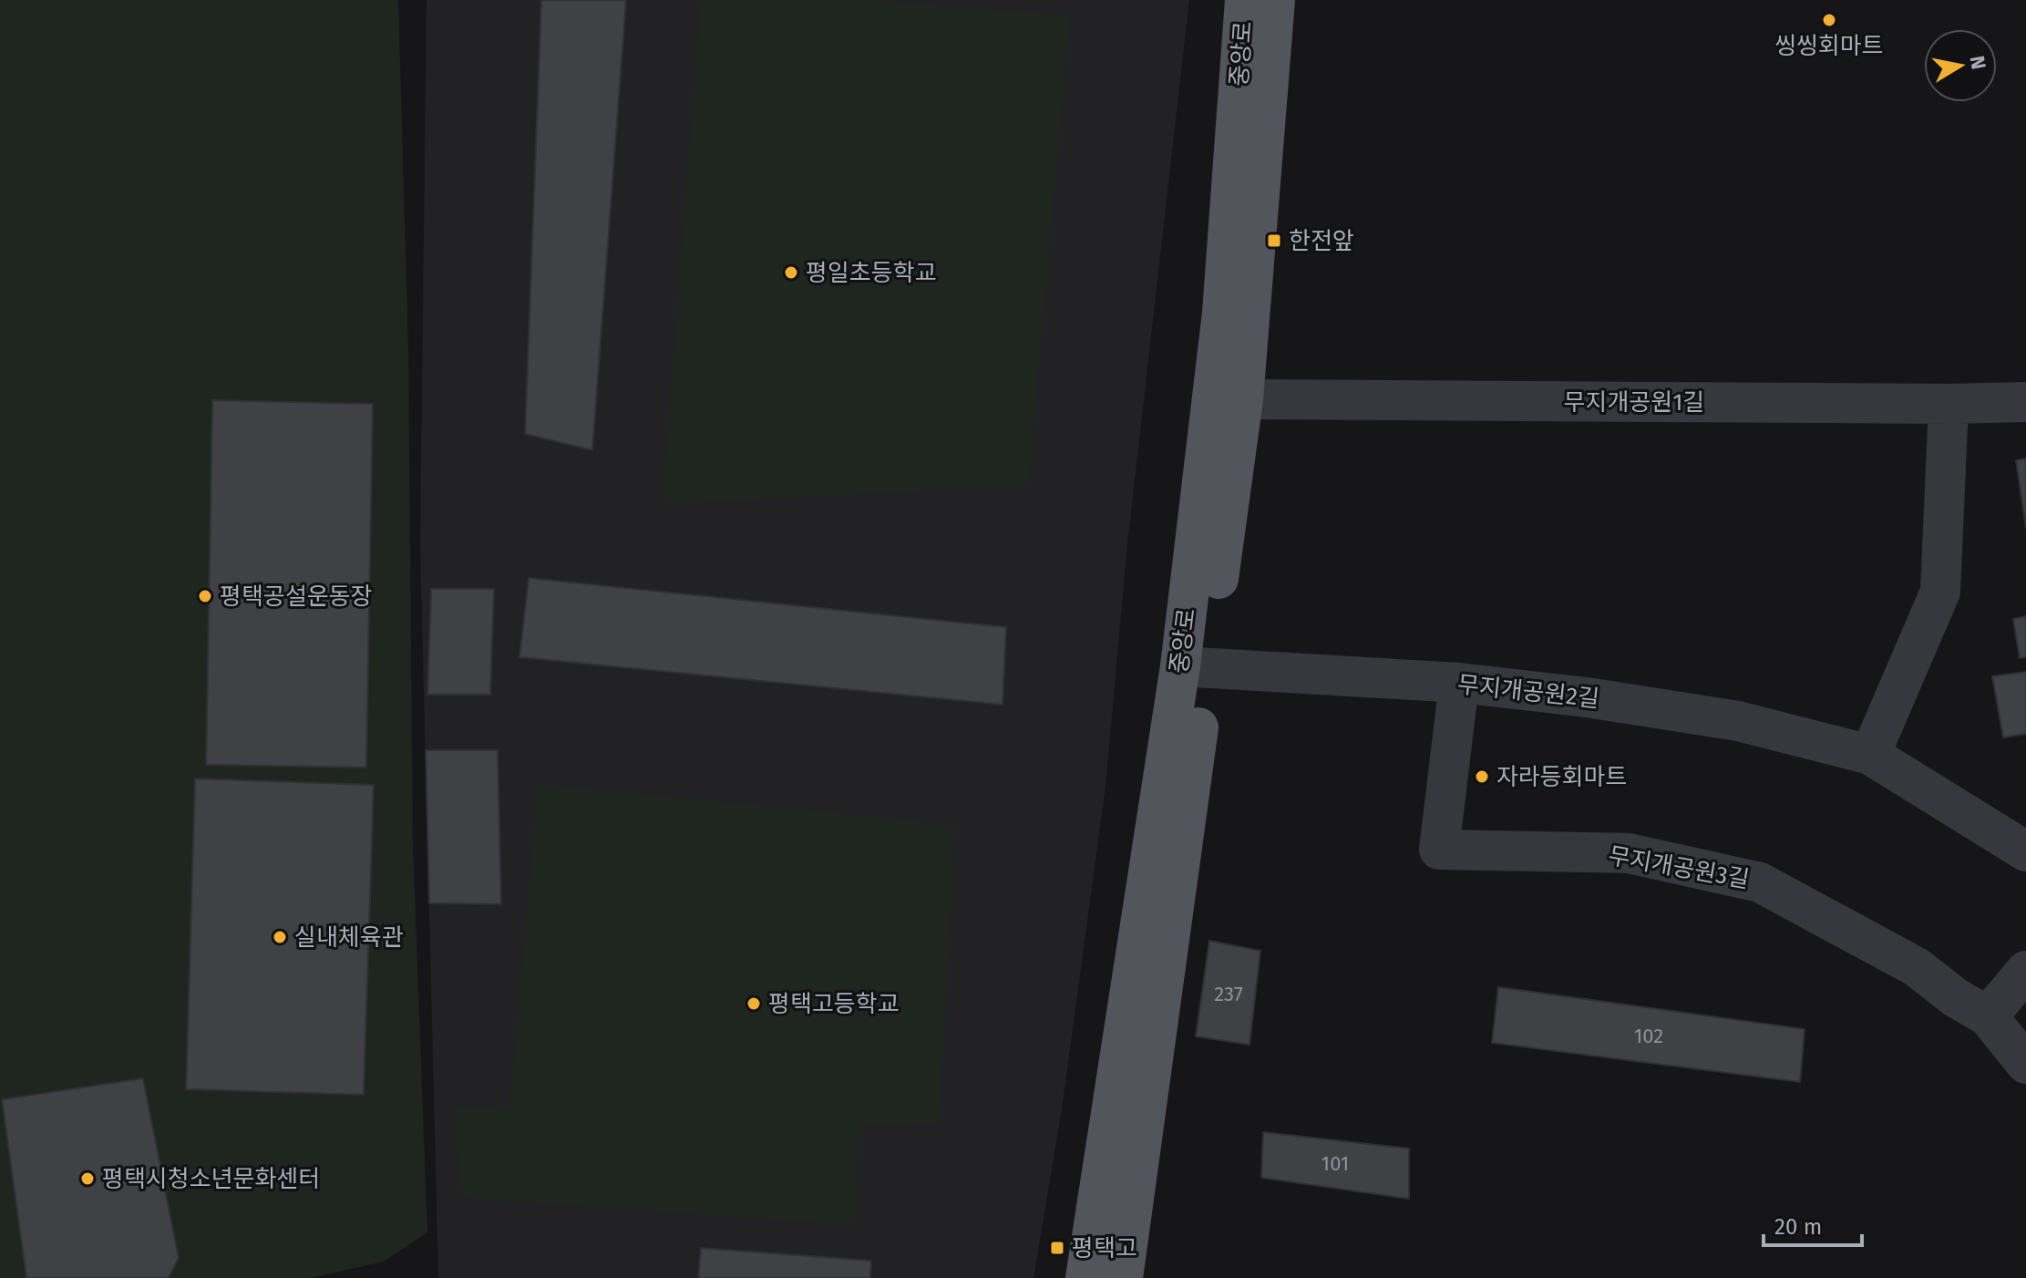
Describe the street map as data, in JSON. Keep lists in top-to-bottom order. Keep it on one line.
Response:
{"streets":{"main road":["중앙로"],"street":["무지개공원1길","무지개공원2길","무지개공원3길"]},"crossings":[["중앙로","무지개공원1길"],["중앙로","무지개공원2길"],["무지개공원2길","무지개공원3길"]],"places":{"other":["씽씽회마트","평일초등학교","평택공설운동장","자라등회마트","실내체육관","평택고등학교","평택시청소년문화센터"],"transit":["한전앞","평택고"]},"house_numbers":["237","102","101"],"scale_bar":"20 m","north":"right"}
